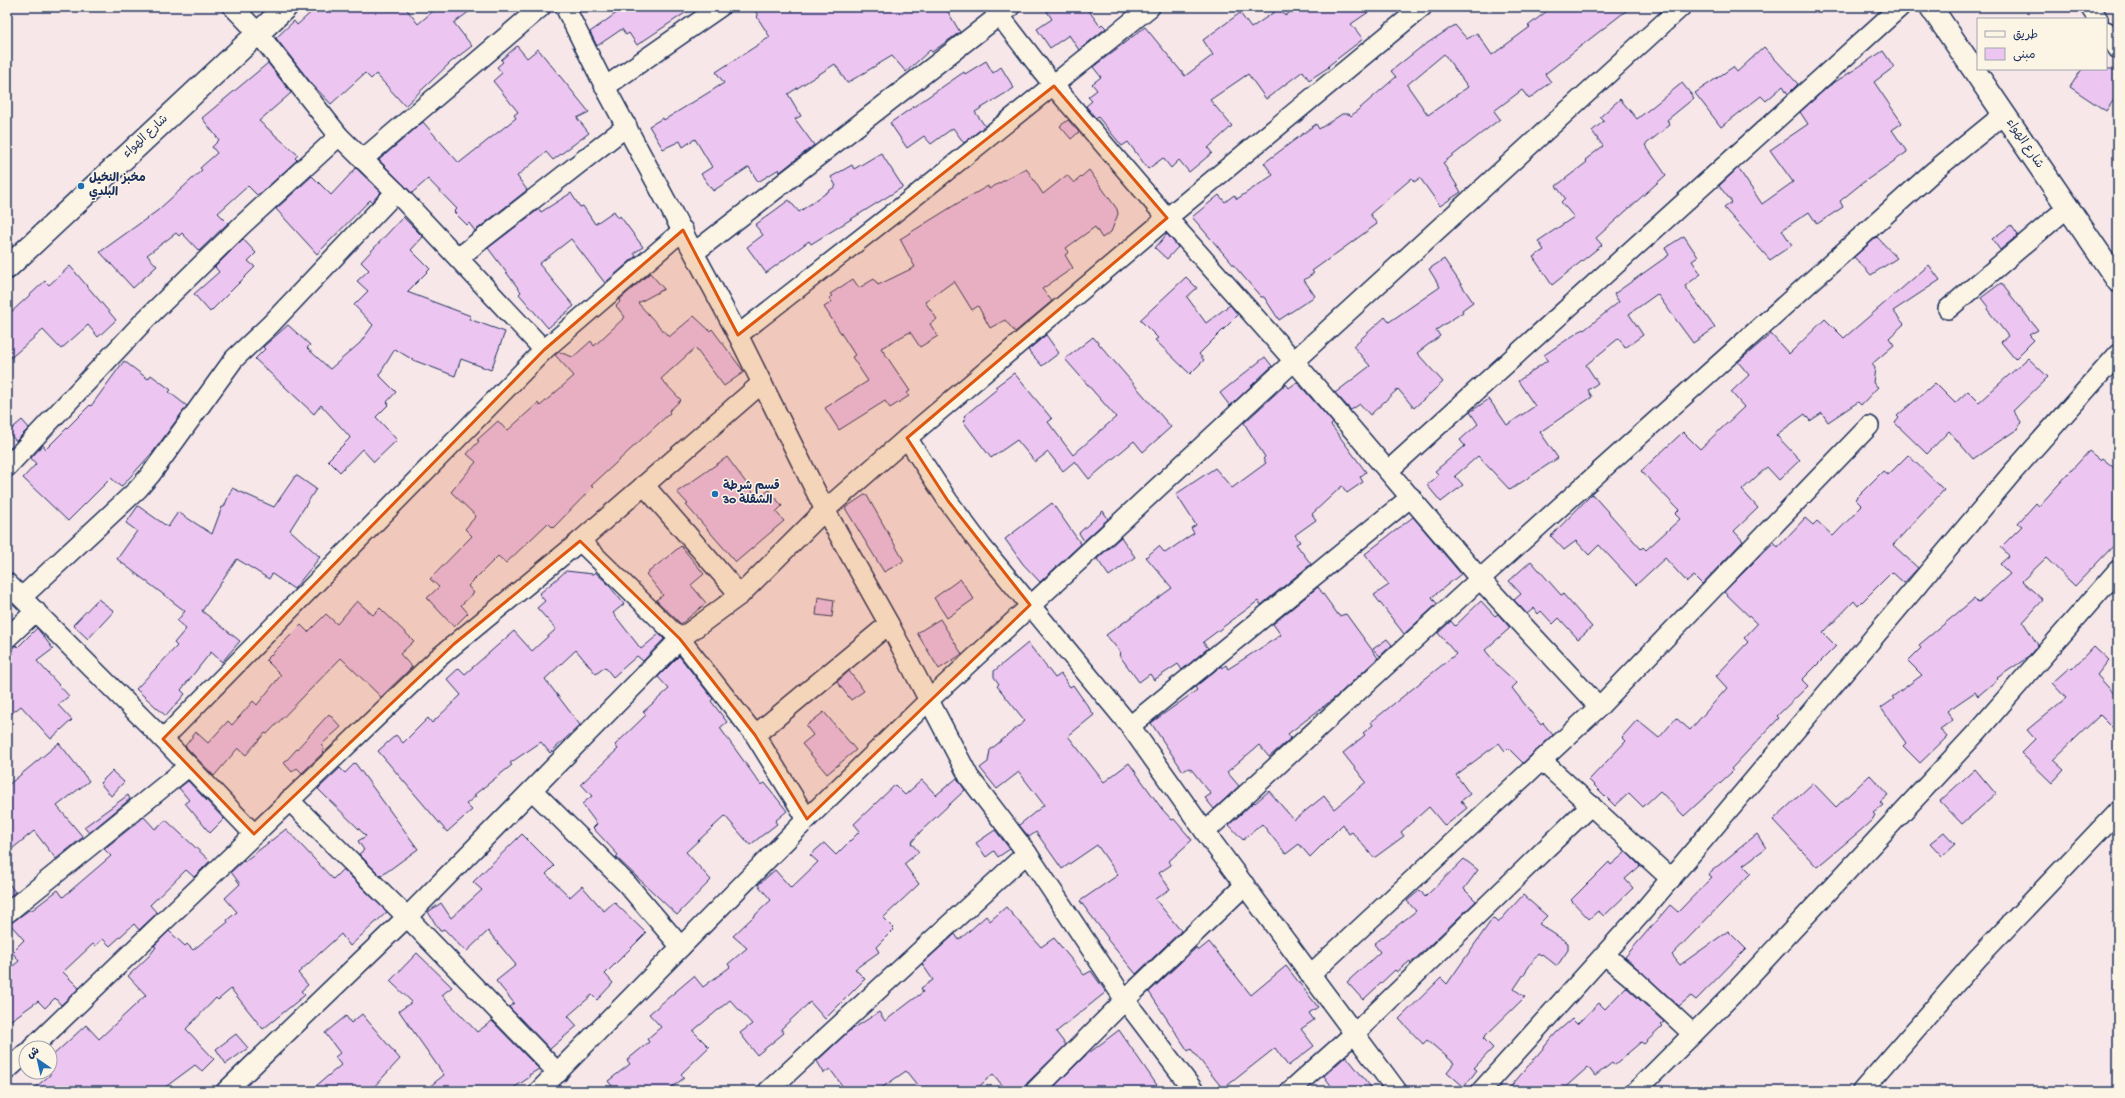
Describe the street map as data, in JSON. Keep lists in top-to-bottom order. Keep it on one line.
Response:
{"streets":{"street":["شارع الهواء"]},"places":["مخبز النخيل البلدي","قسم شرطة الشقلة 30"],"legend":["طريق","مبنى"],"north":"top left"}
